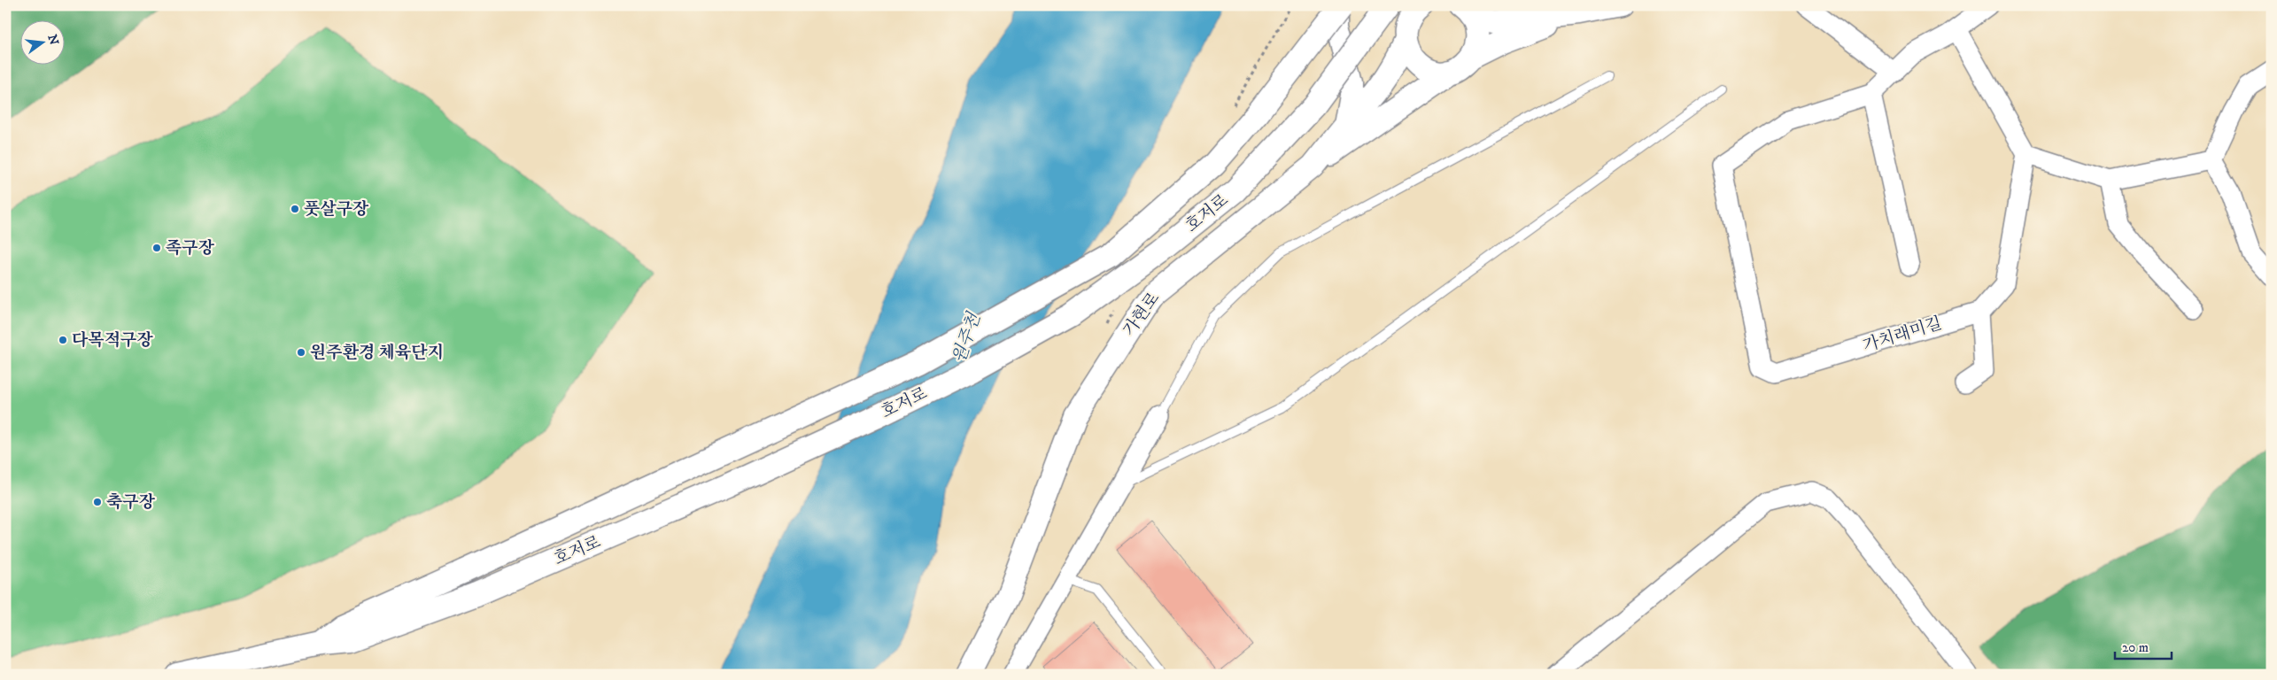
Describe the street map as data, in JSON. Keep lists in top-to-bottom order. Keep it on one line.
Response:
{"streets":{"street":["호저로","가현로","가치래미길"]},"water":["원주천"],"places":["풋살구장","족구장","다목적구장","원주환경 체육단지","축구장"],"scale_bar":"20 m","north":"right"}
